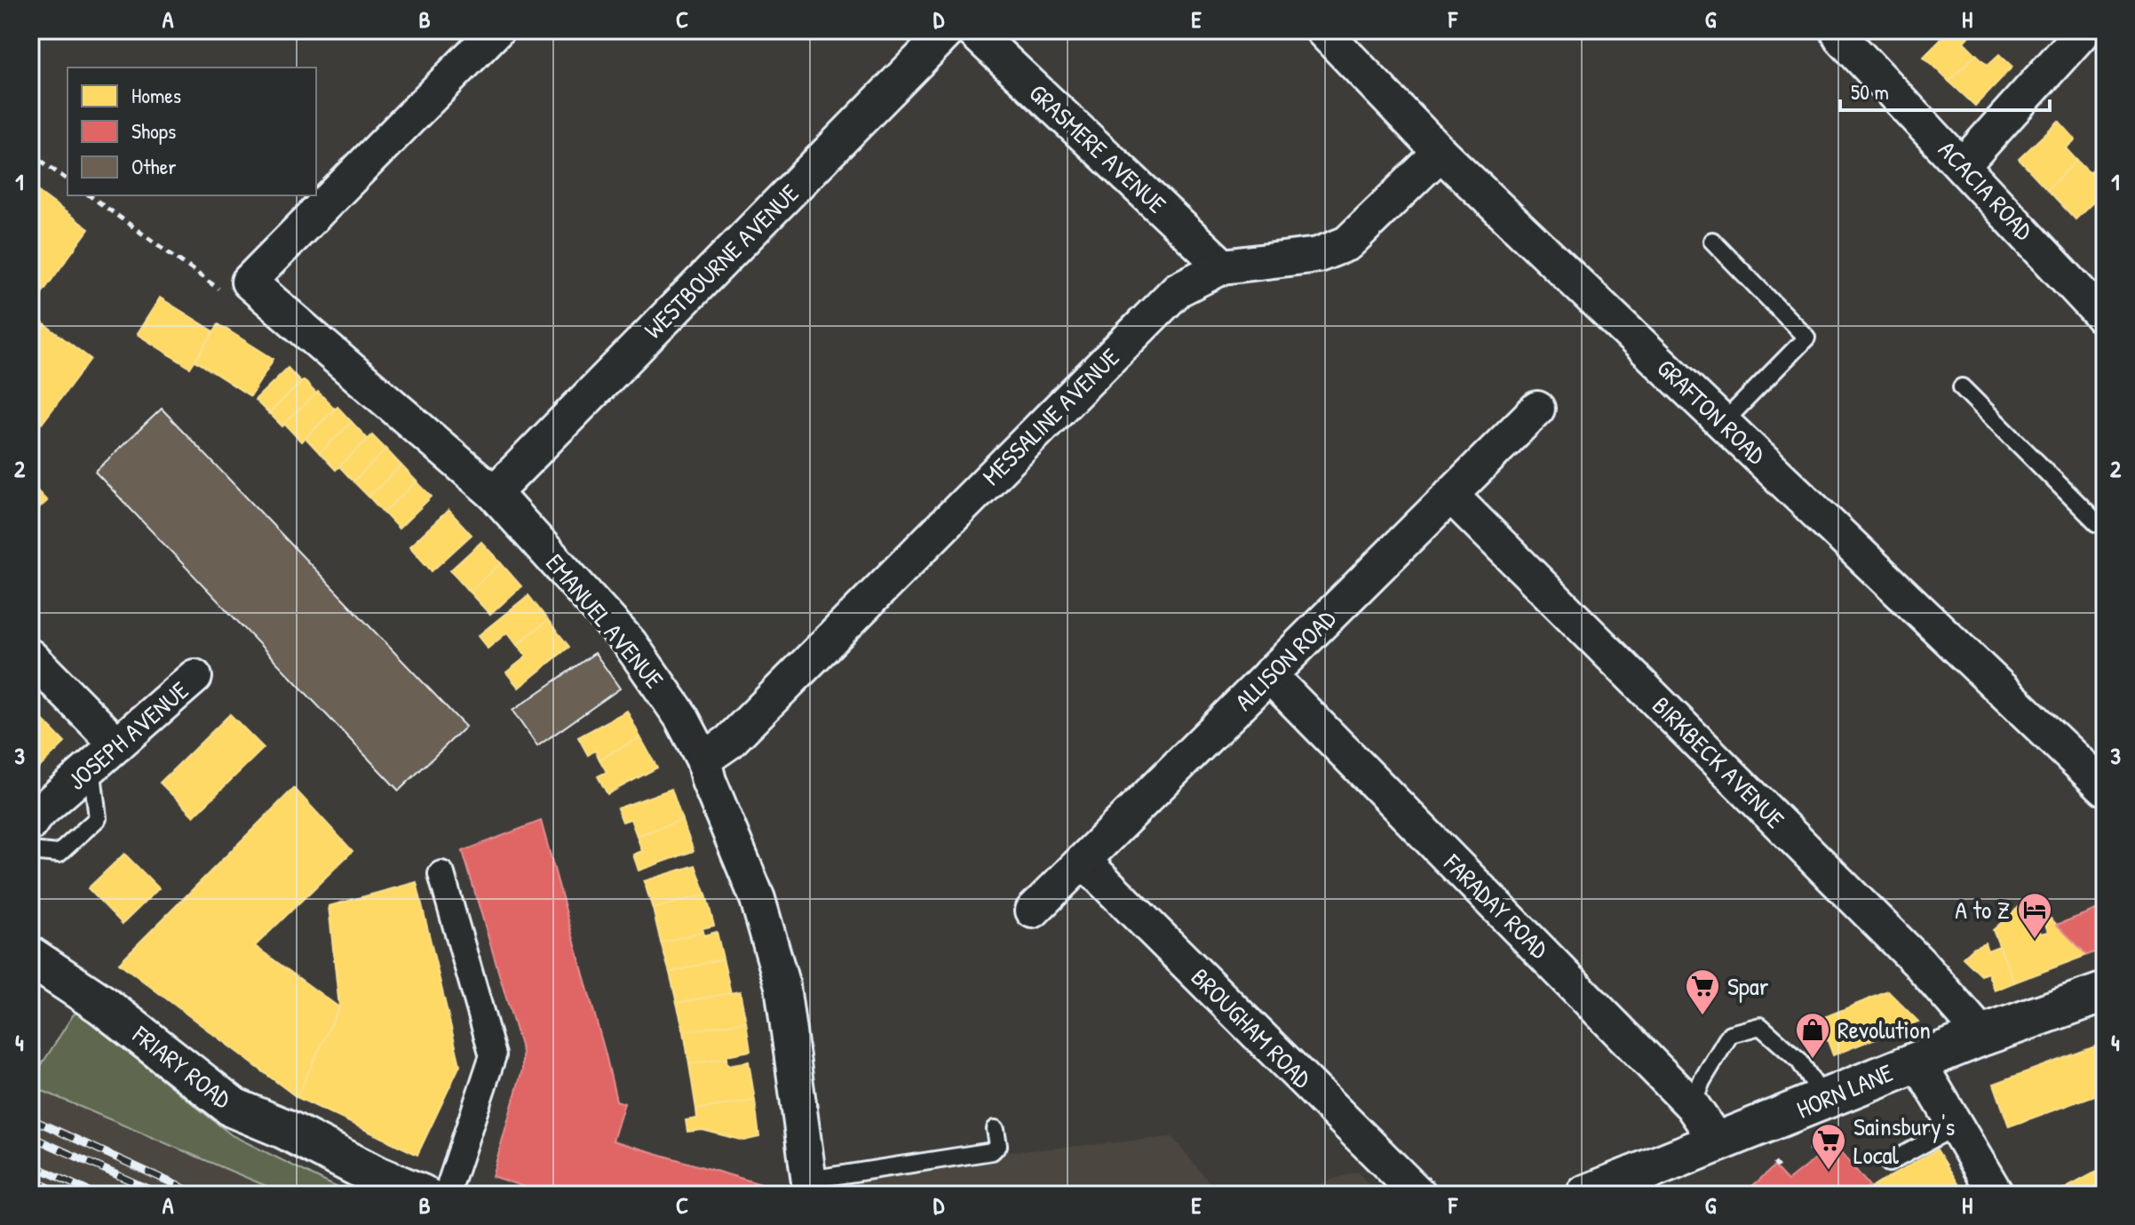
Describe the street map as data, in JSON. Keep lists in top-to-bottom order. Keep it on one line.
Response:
{"streets":{"main road":["FRIARY ROAD","HORN LANE"],"street":["GRASMERE AVENUE","ACACIA ROAD","WESTBOURNE AVENUE","GRAFTON ROAD","MESSALINE AVENUE","EMANUEL AVENUE","ALLISON ROAD","JOSEPH AVENUE","BIRKBECK AVENUE","FARADAY ROAD","BROUGHAM ROAD"]},"crossings":[["GRASMERE AVENUE","MESSALINE AVENUE"],["WESTBOURNE AVENUE","EMANUEL AVENUE"],["GRAFTON ROAD","MESSALINE AVENUE"],["MESSALINE AVENUE","EMANUEL AVENUE"],["ALLISON ROAD","BIRKBECK AVENUE"],["ALLISON ROAD","FARADAY ROAD"],["ALLISON ROAD","BROUGHAM ROAD"],["BIRKBECK AVENUE","HORN LANE"],["FARADAY ROAD","HORN LANE"]],"places":{"hotel":["A to Z"],"supermarket":["Spar","Sainsbury's Local"],"shop":["Revolution"]},"legend":["Homes","Shops","Other"],"scale_bar":"50 m","grid":{"columns":["A","B","C","D","E","F","G","H"],"rows":["1","2","3","4"]}}
